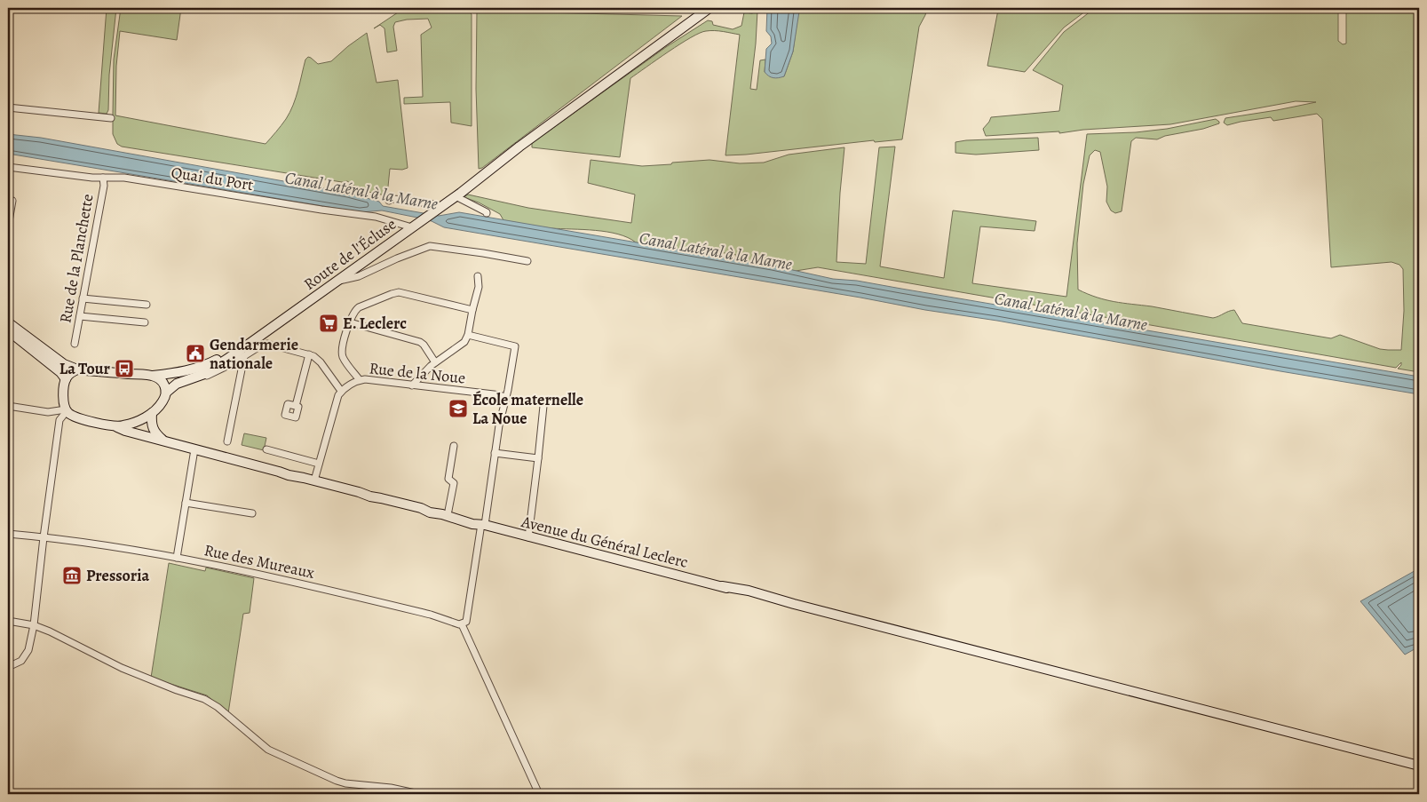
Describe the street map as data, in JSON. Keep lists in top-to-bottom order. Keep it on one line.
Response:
{"streets":{"main road":["Route de l'Écluse","Avenue du Général Leclerc"],"street":["Quai du Port","Rue de la Planchette","Rue de la Noue","Rue des Mureaux"]},"crossings":[["Quai du Port","Route de l'Écluse"],["Quai du Port","Rue de la Planchette"]],"water":["Canal Latéral à la Marne"],"places":{"supermarket":["E. Leclerc"],"public building":["Gendarmerie nationale"],"bus stop":["La Tour"],"school or university":["École maternelle La Noue"],"museum":["Pressoria"]}}
